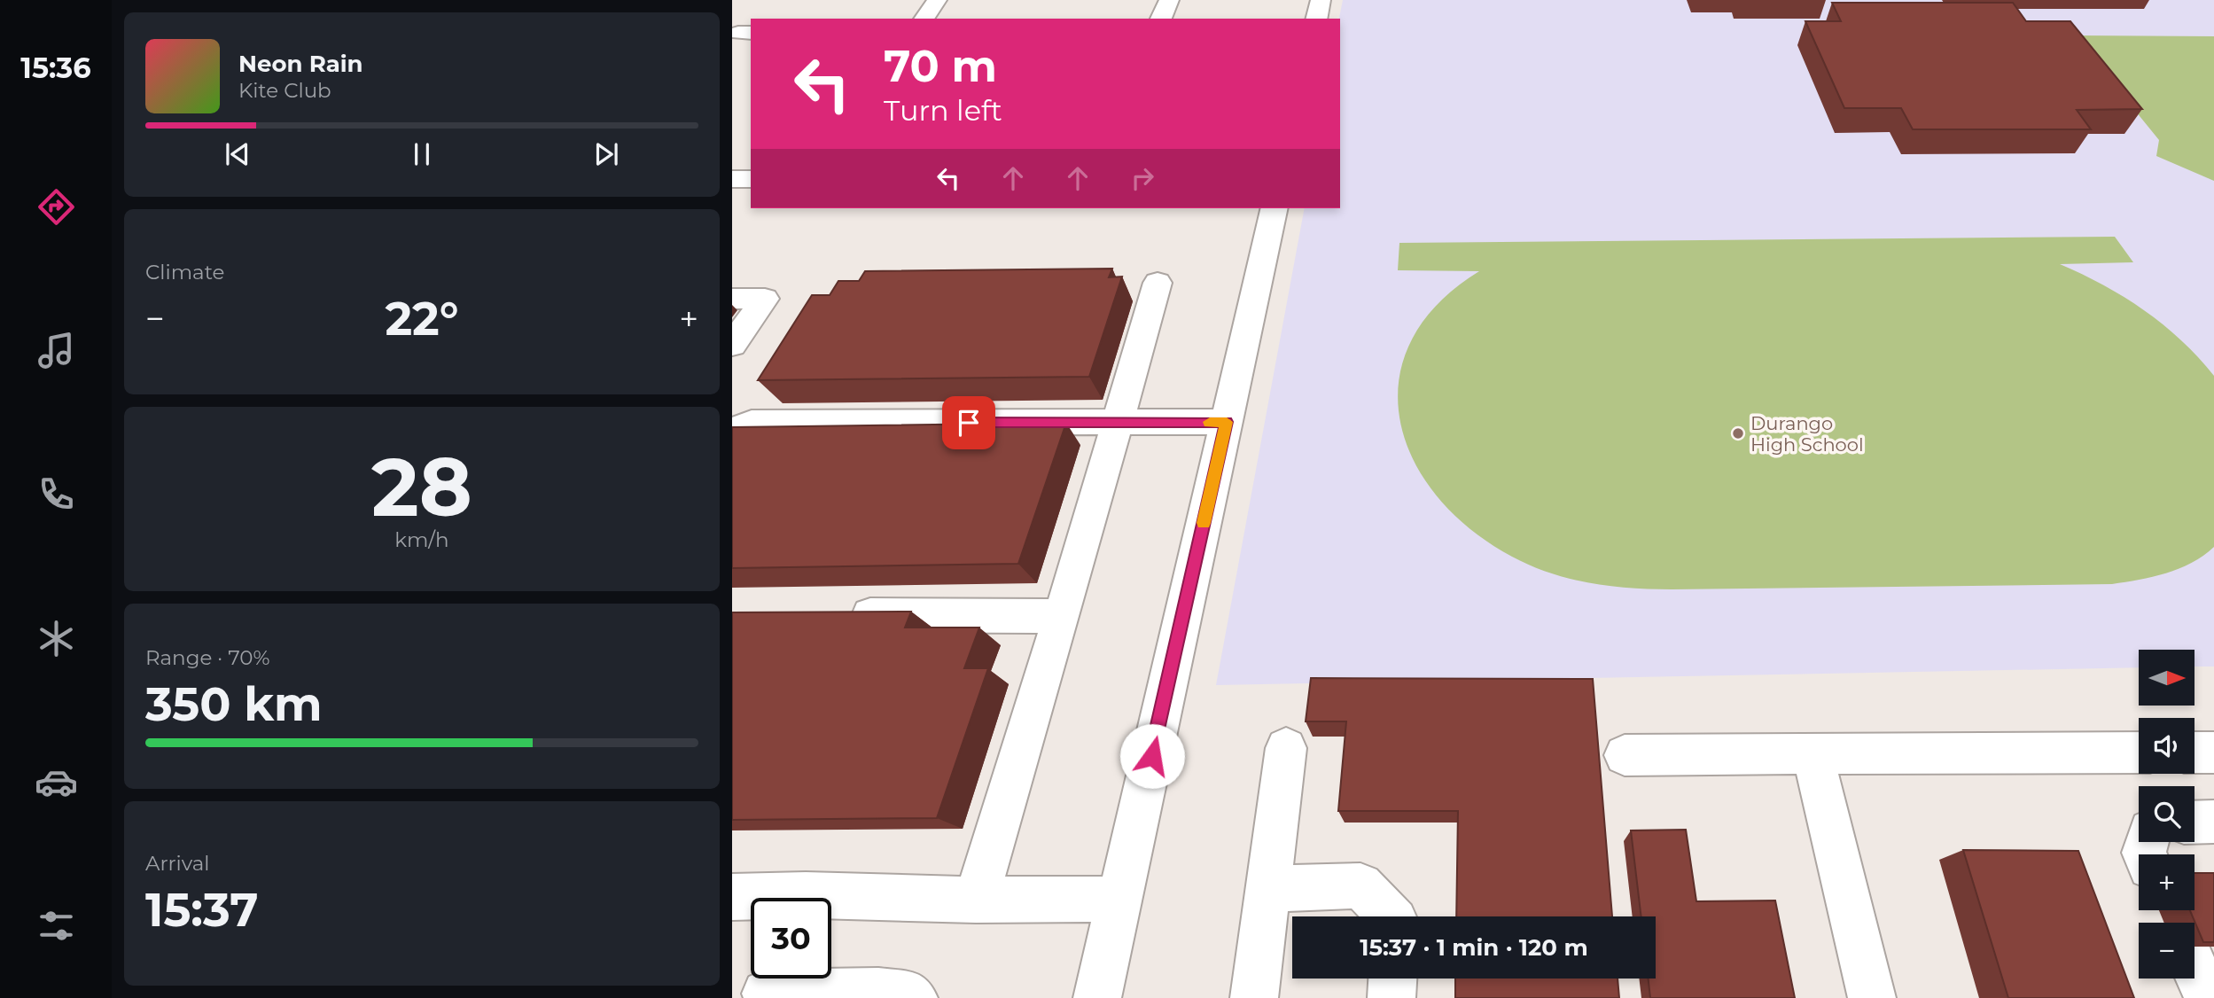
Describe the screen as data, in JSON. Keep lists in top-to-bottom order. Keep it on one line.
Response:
{"places":["Durango High School"],"north":"right","page":{"tabs":"15:36","turn":["70 m","Turn left"],"song":["Neon Rain","Kite Club"],"tile":["Climate",["28","km/h"],["Range · 70%","350 km"],["Arrival","15:37"]],"heat":["−","22°","+"],"map_buttons":["+","−"],"limit":"30","trip":"15:37 · 1 min · 120 m"}}
